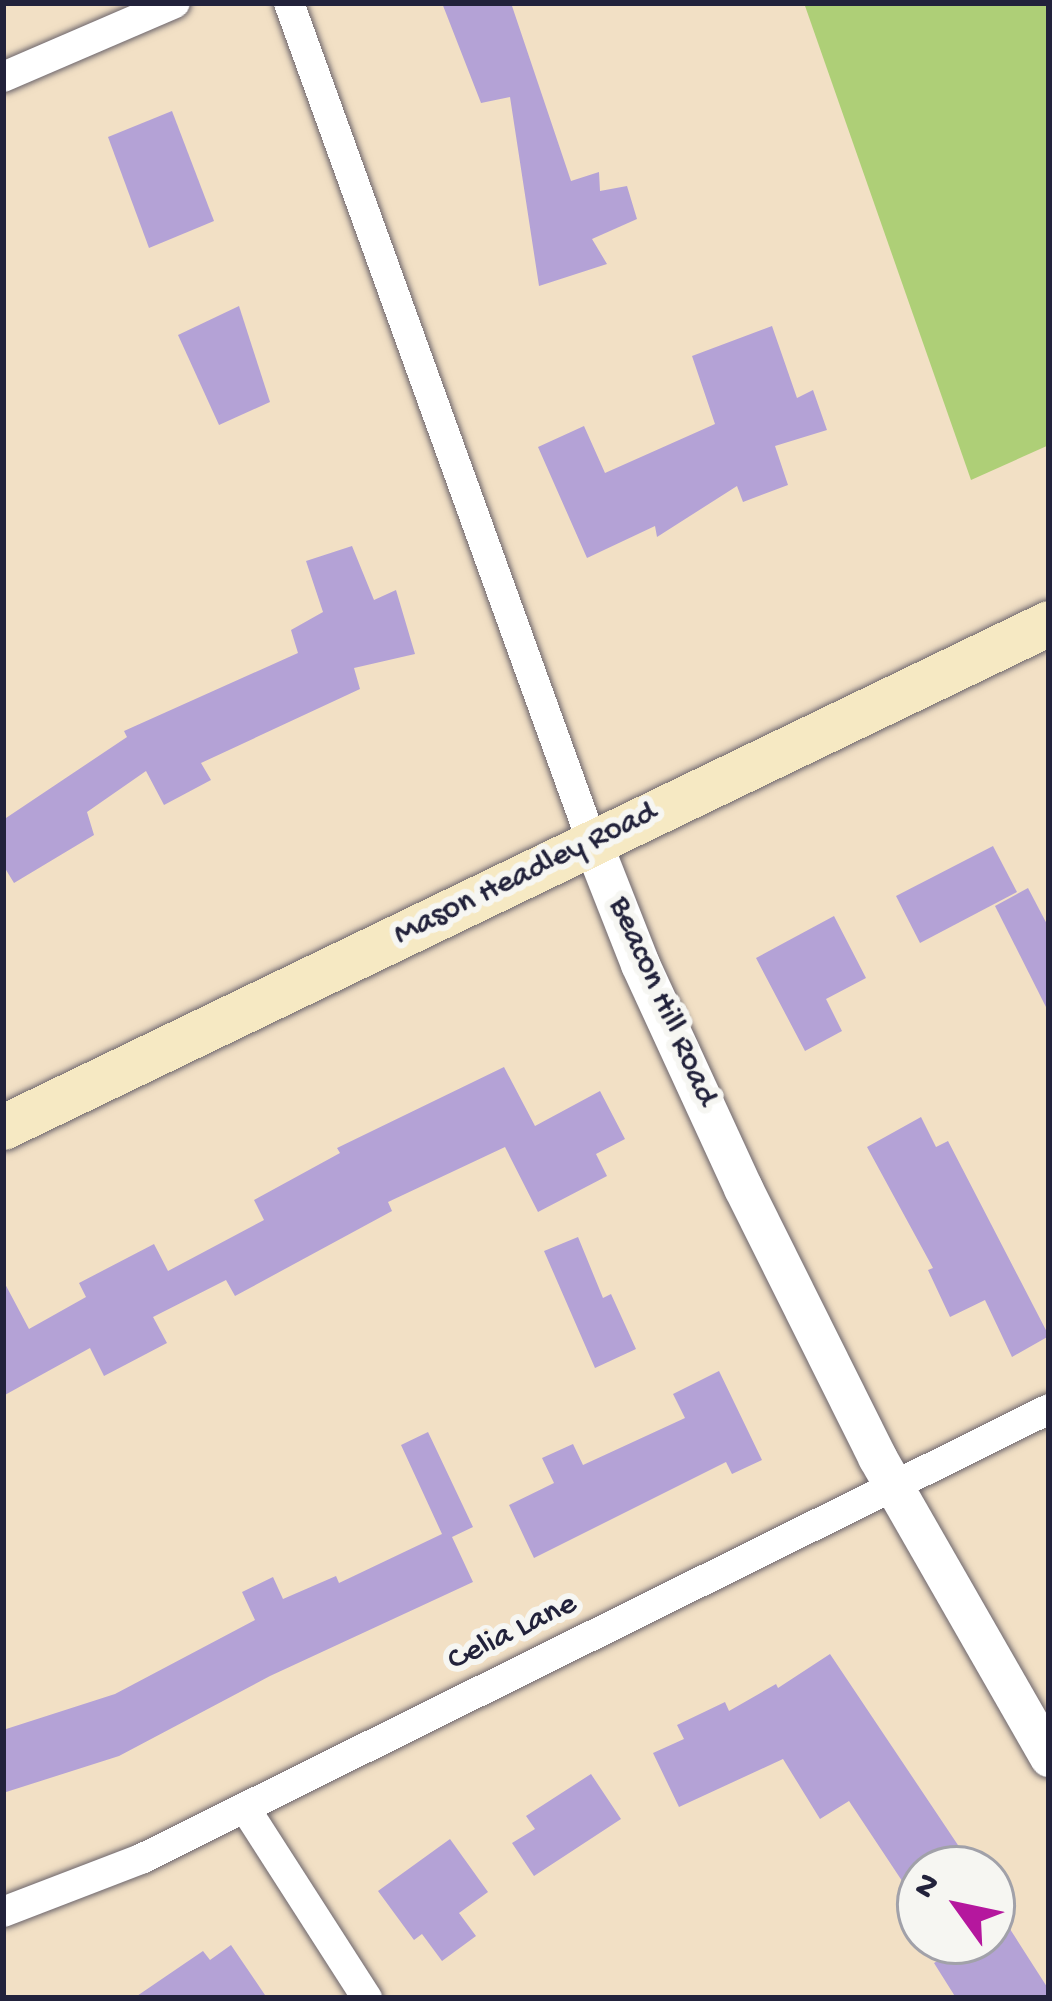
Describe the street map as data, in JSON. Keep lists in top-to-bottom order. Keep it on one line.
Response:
{"streets":{"main road":["Mason Headley Road"],"street":["Beacon Hill Road","Celia Lane"]},"crossings":[["Mason Headley Road","Beacon Hill Road"],["Beacon Hill Road","Celia Lane"]],"north":"top left"}
